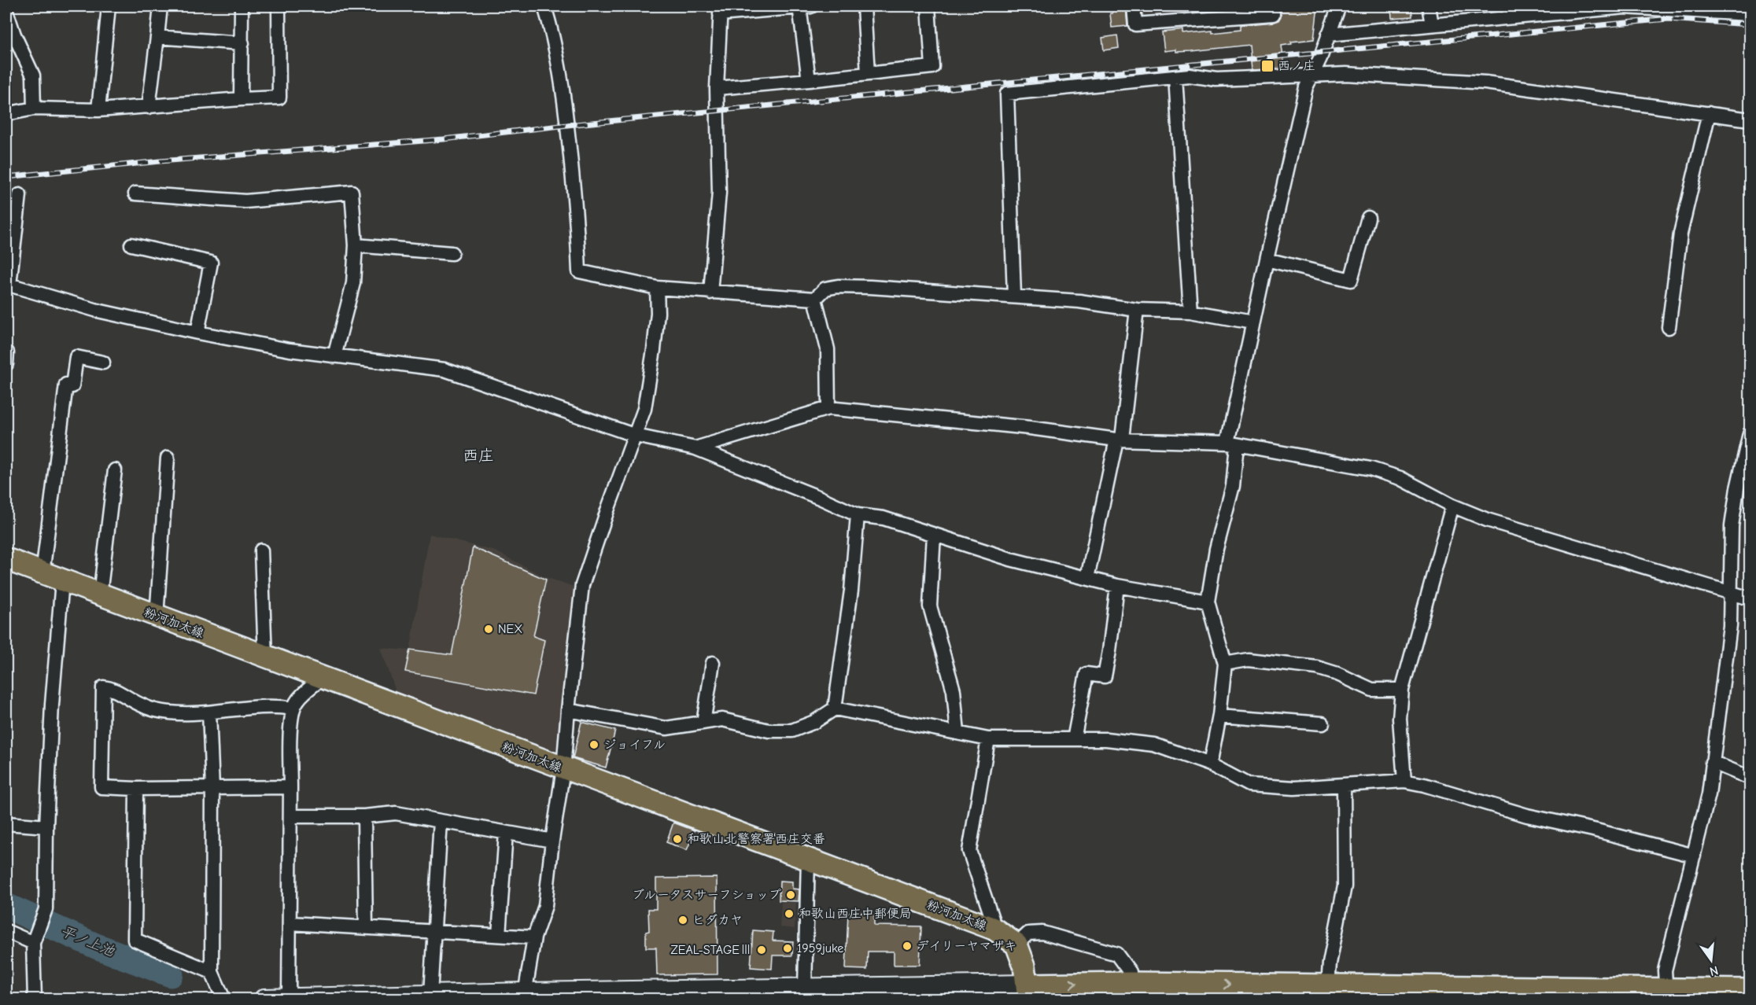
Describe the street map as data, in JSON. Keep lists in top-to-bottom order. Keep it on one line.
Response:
{"streets":{"main road":["粉河加太線"]},"districts":["西庄"],"water":["平ノ上池"],"places":{"transit":["西ノ庄"],"other":["NEX","ジョイフル","和歌山北警察署西庄交番","ブルータスサーフショップ","和歌山西庄中郵便局","ヒダカヤ","デイリーヤマザキ","1959juke","ZEAL-STAGEⅢ"]},"north":"bottom"}
